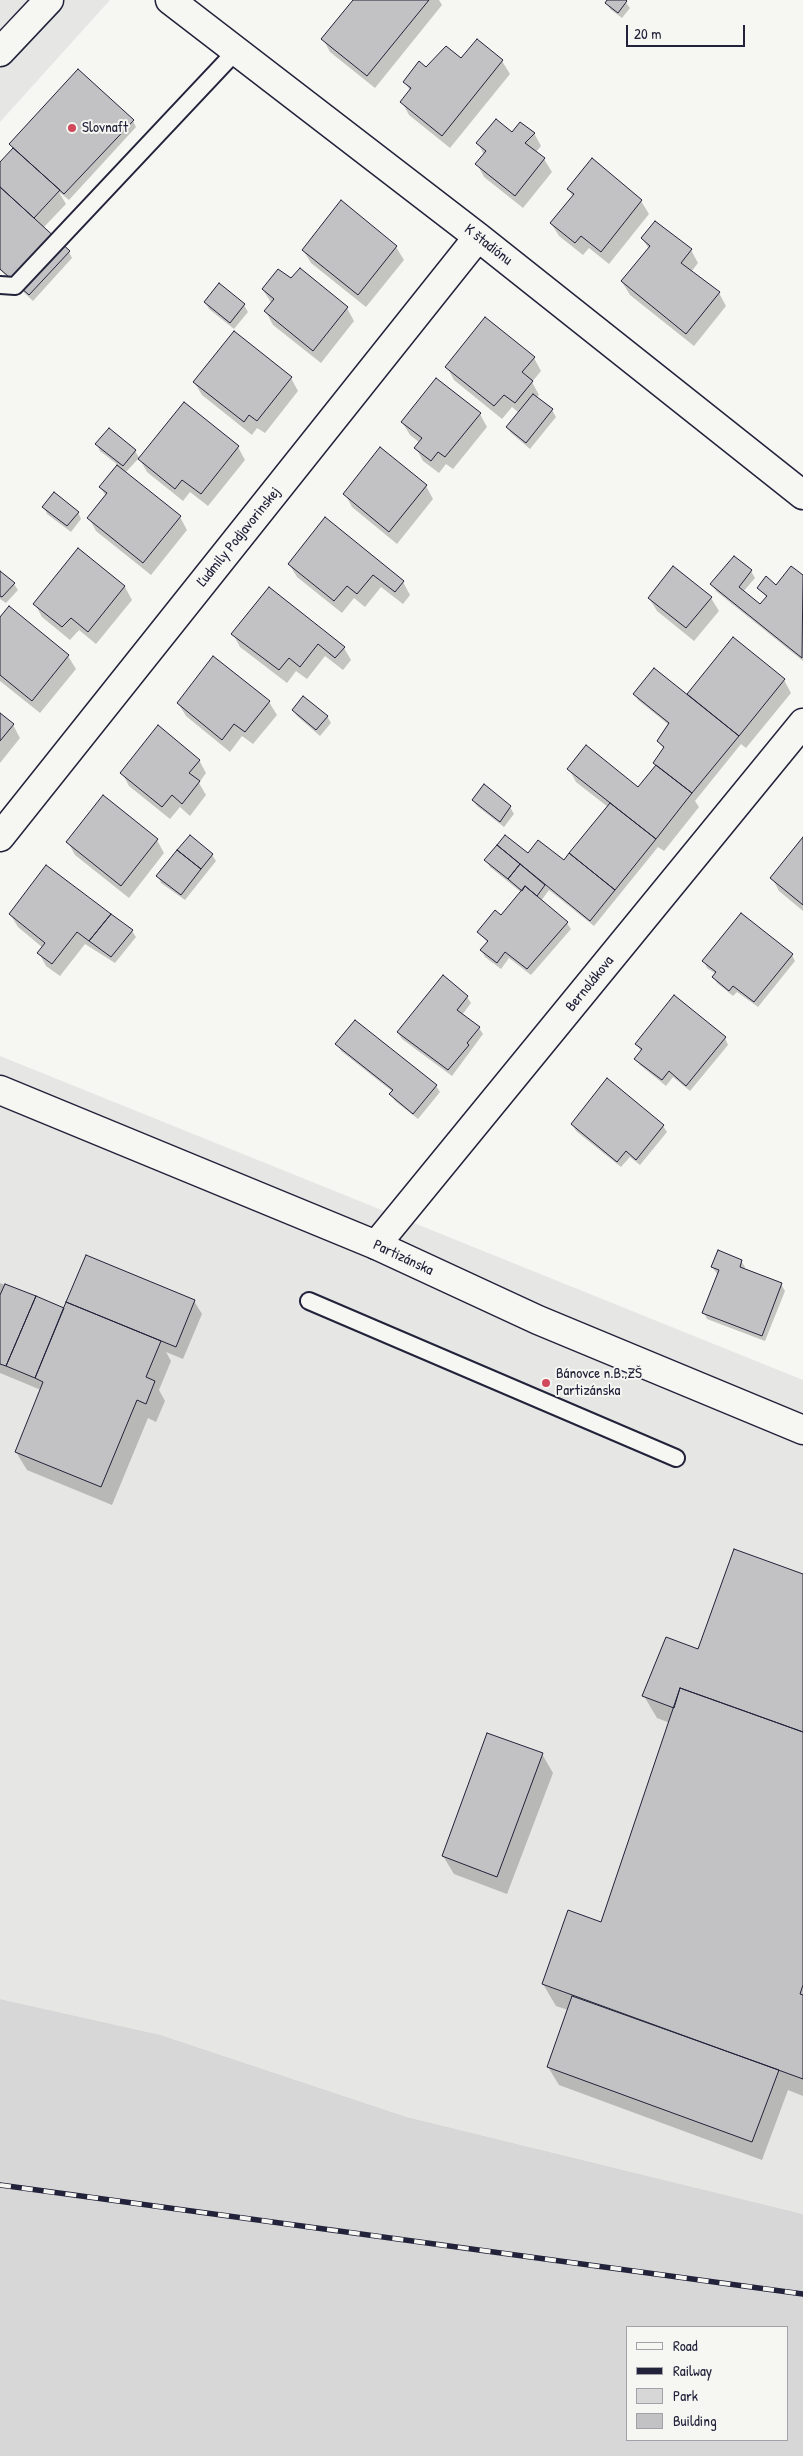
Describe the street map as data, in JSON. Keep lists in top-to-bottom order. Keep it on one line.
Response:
{"streets":{"street":["K štadiónu","Ľudmily Podjavorinskej","Bernolákova","Partizánska"]},"crossings":[["K štadiónu","Ľudmily Podjavorinskej"],["Bernolákova","Partizánska"]],"places":["Slovnaft","Bánovce n.B.,ZŠ Partizánska"],"legend":["Road","Railway","Park","Building"],"scale_bar":"20 m"}
